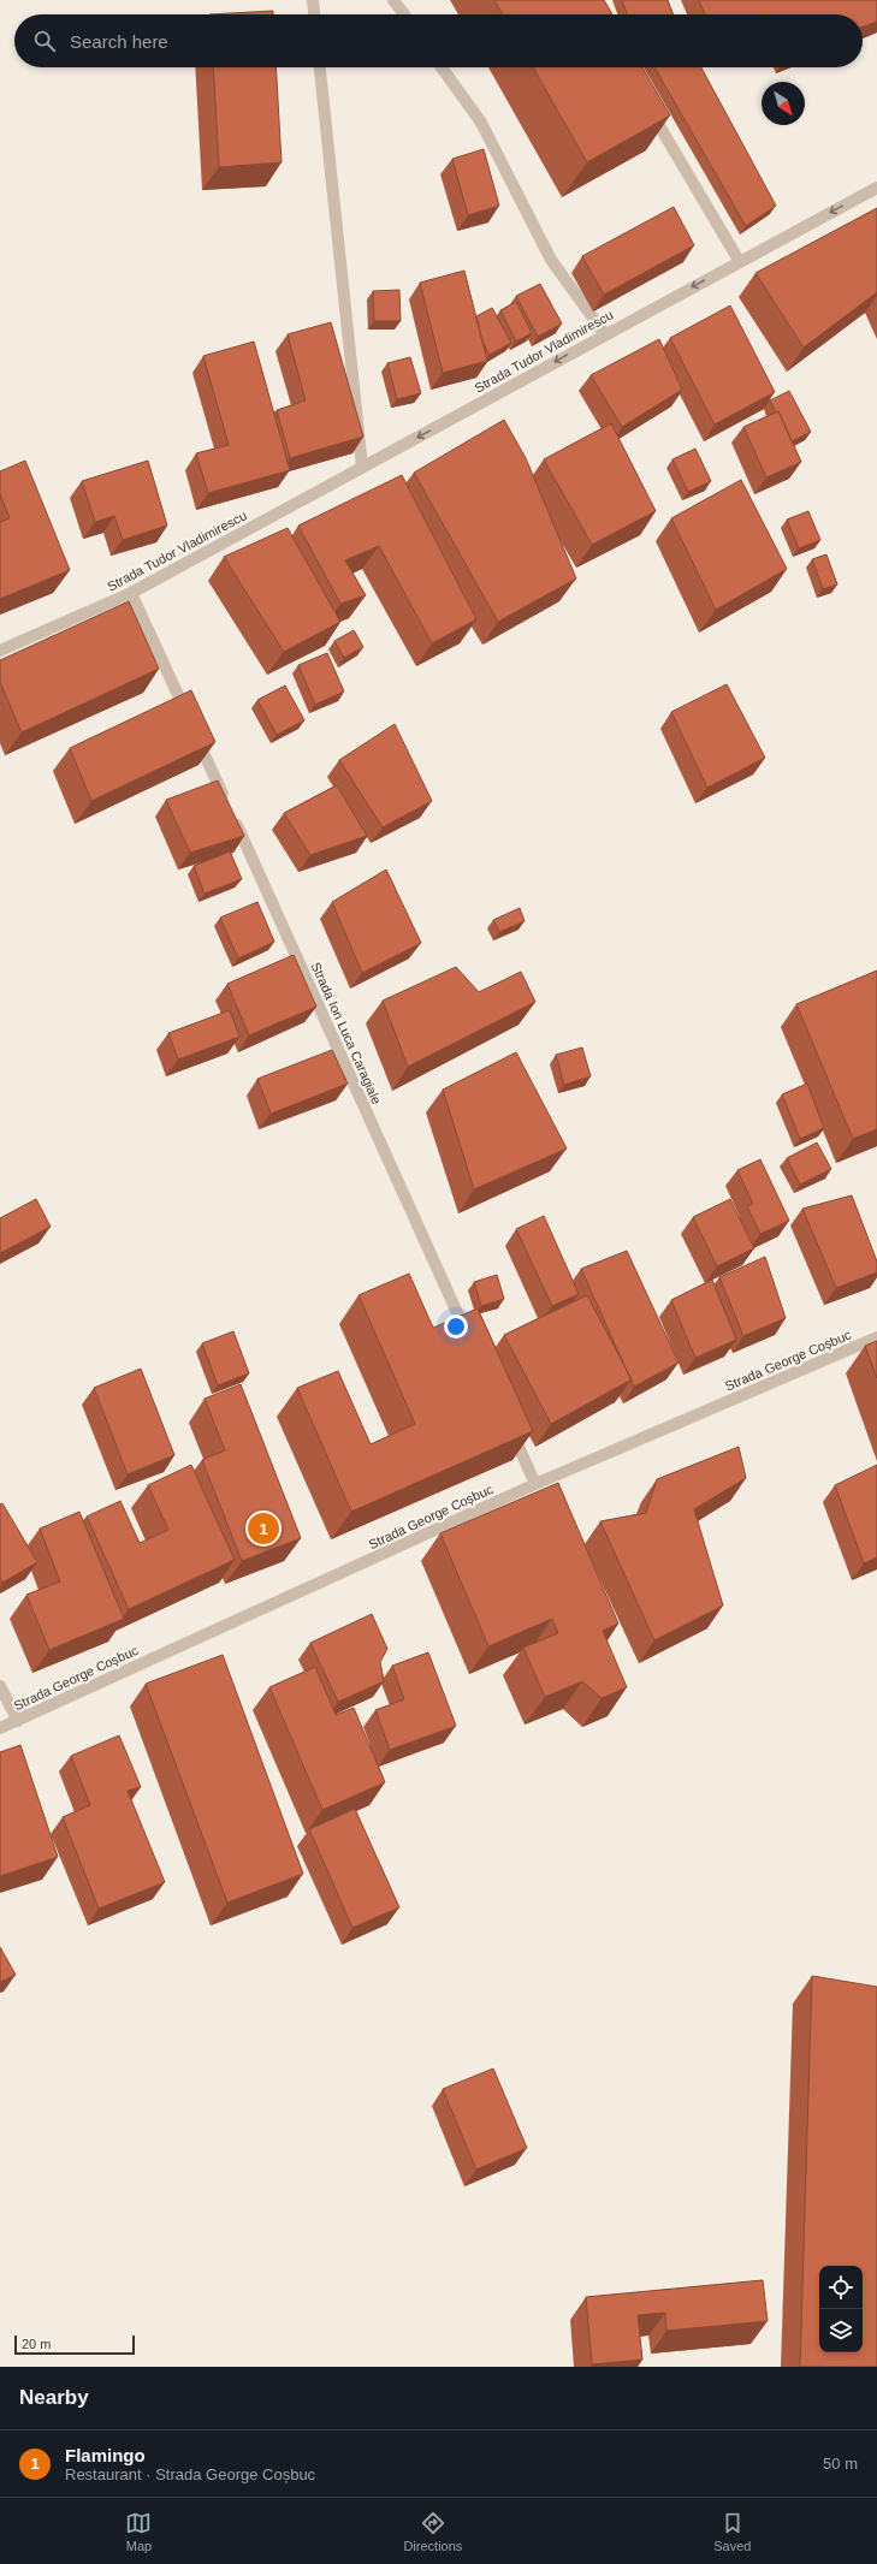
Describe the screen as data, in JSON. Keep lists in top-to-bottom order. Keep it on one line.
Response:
{"streets":{"street":["Strada Tudor Vladimirescu","Strada Ion Luca Caragiale","Strada George Coșbuc"]},"crossings":[["Strada Tudor Vladimirescu","Strada Ion Luca Caragiale"]],"one_way":["Strada Tudor Vladimirescu"],"scale_bar":"20 m","north":"bottom right","page":{"search":"Search here","pins":"1","scale":"20 m","heading":"Nearby","list":[{"mark":"1","name":"Flamingo","note":"Restaurant · Strada George Coșbuc","value":"50 m"}],"nav":["Map","Directions","Saved"]}}
